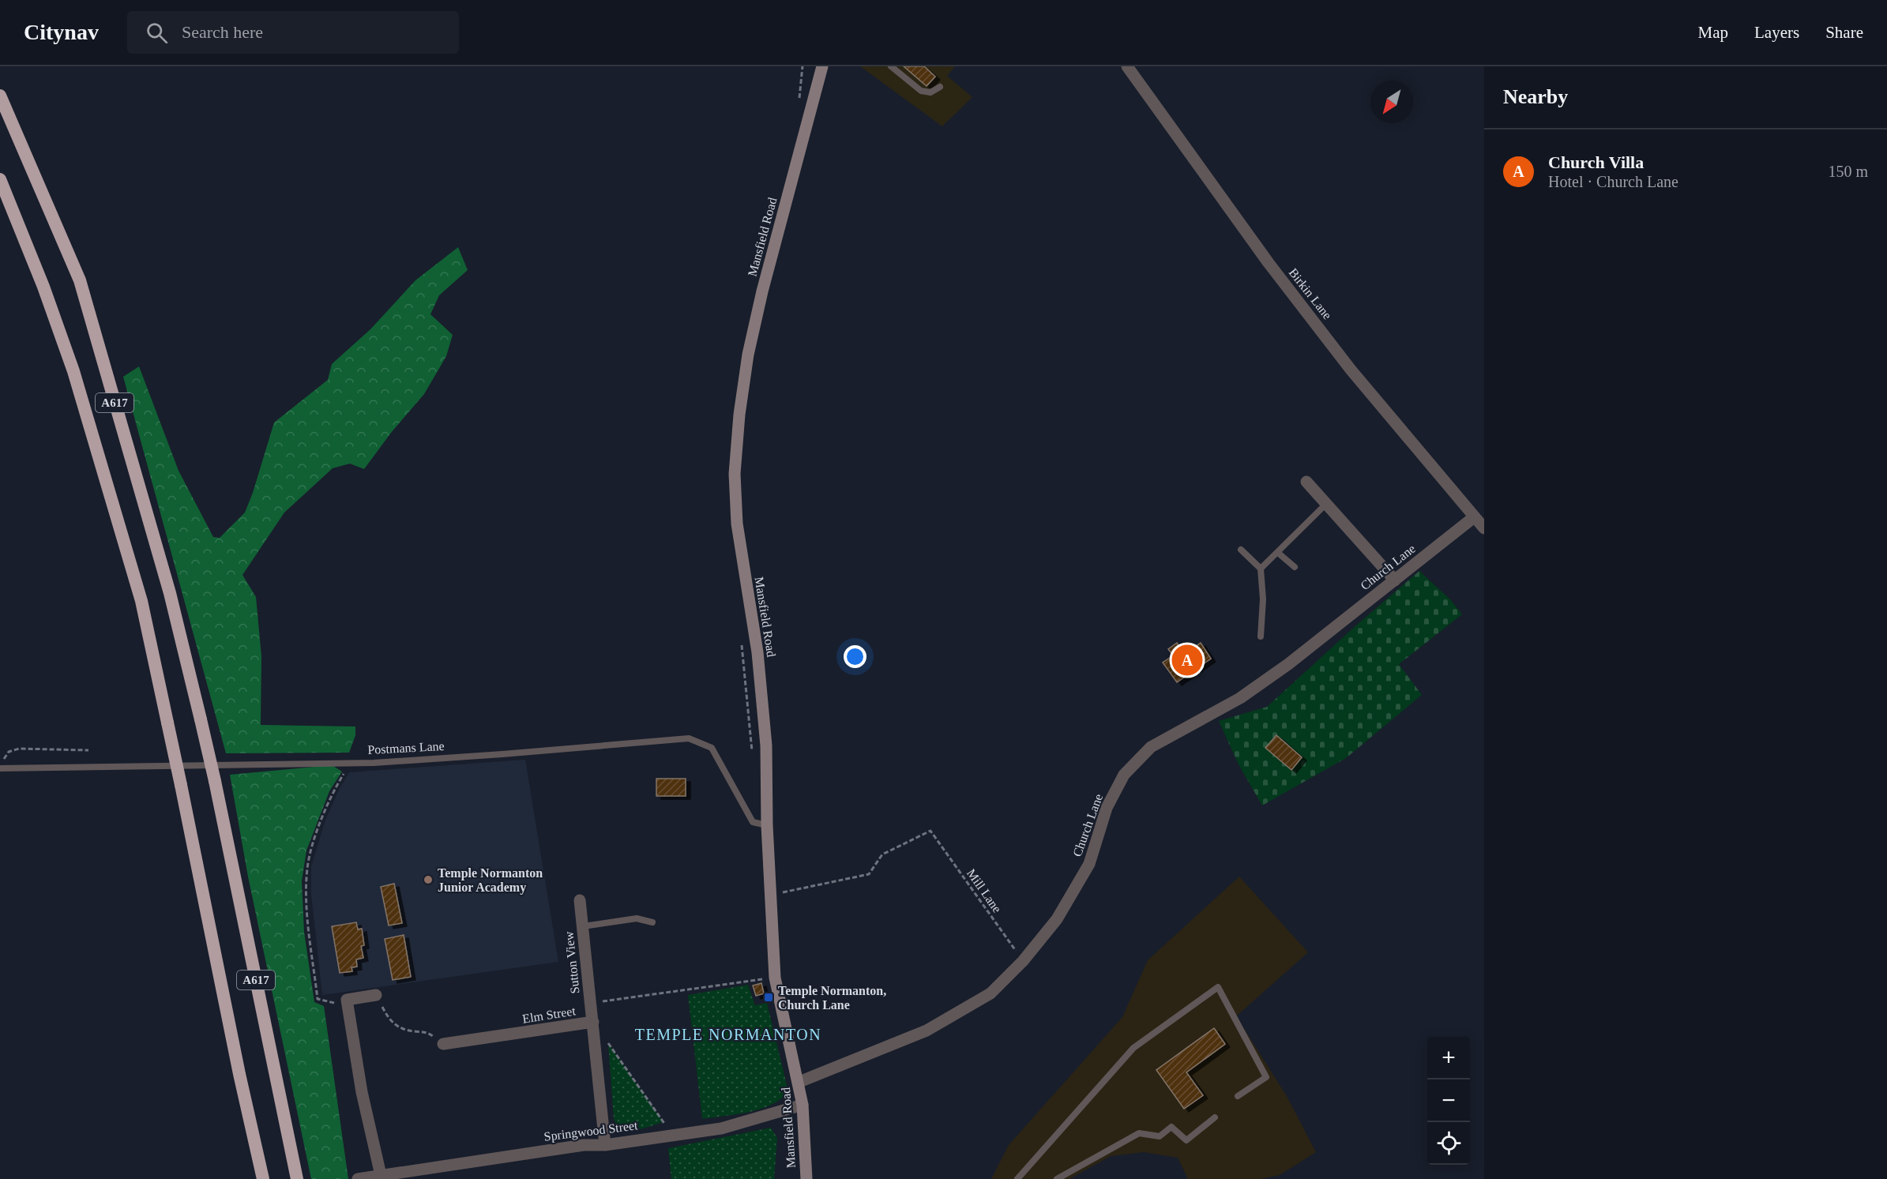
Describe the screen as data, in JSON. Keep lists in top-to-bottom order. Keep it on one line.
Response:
{"streets":{"highway":["A617"],"main road":["Mansfield Road"],"street":["Birkin Lane","Church Lane","Sutton View","Elm Street","Springwood Street"],"lane":["Postmans Lane"],"path":["Mill Lane"]},"crossings":[["Mansfield Road","Church Lane"],["Mansfield Road","Postmans Lane"],["Mansfield Road","Mill Lane"],["Mansfield Road","Springwood Street"],["Birkin Lane","Church Lane"],["Church Lane","Mill Lane"],["Sutton View","Elm Street"],["Elm Street","Springwood Street"]],"districts":["TEMPLE NORMANTON"],"places":{"other":["Temple Normanton Junior Academy"],"transit":["Temple Normanton, Church Lane"]},"north":"bottom left","page":{"header":"Citynav","search":"Search here","nav":["Map","Layers","Share"],"heading":"Nearby","list":[{"mark":"A","name":"Church Villa","note":"Hotel · Church Lane","value":"150 m"}],"pins":"A","map_buttons":["+","−"]}}
